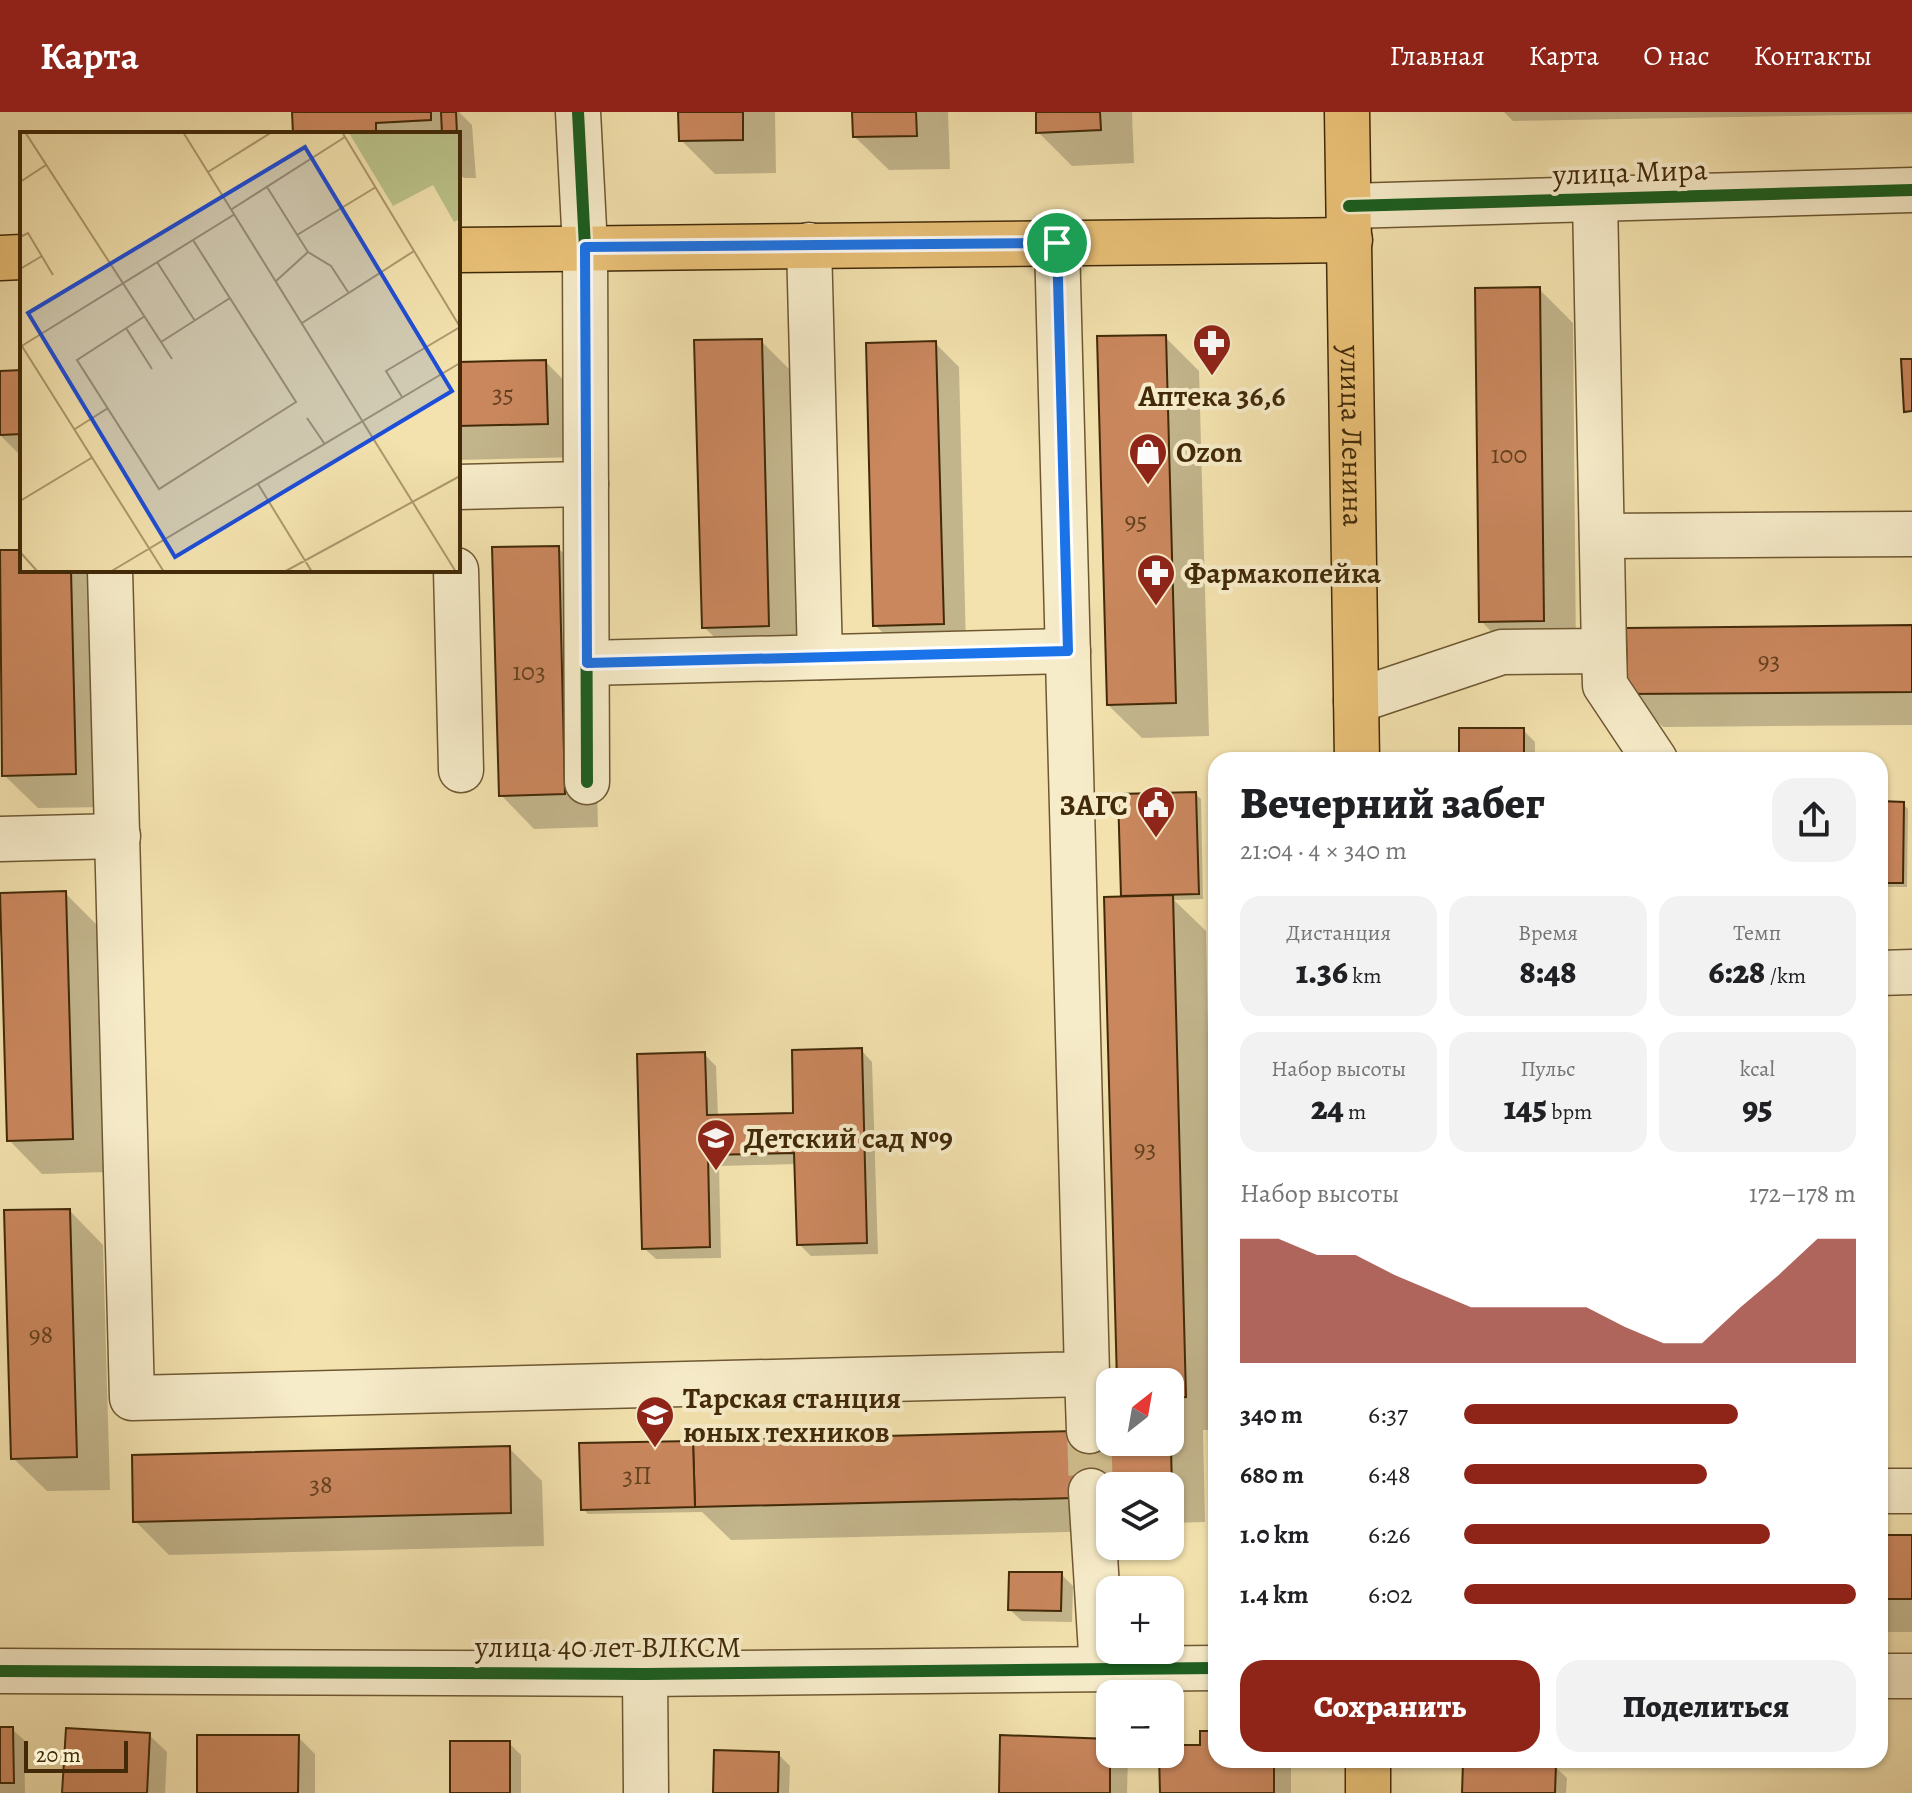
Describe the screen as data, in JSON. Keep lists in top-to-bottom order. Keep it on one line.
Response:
{"streets":{"main road":["улица Мира","улица Ленина"],"street":["улица 40 лет ВЛКСМ"]},"crossings":[["улица Мира","улица Ленина"]],"places":{"pharmacy":["Аптека 36,6","Фармакопейка"],"shop":["Ozon"],"public building":["ЗАГС"],"school or university":["Детский сад №9","Тарская станция юных техников"]},"house_numbers":["35","100","95","93","103","93","98","3П","38"],"scale_bar":"20 m","north":"top right","page":{"header":"Карта","nav":["Главная","Карта","О нас","Контакты"],"heading":["Вечерний забег","21:04 · 4 × 340 m"],"stats":[["Дистанция","1.36 km"],["Время","8:48"],["Темп","6:28 /km"],["Набор высоты","24 m"],["Пульс","145 bpm"],["kcal","95"]],"chart":["Набор высоты","172–178 m"],"map_buttons":["+","−"],"list":[{"name":"340 m","note":"6:37"},{"name":"680 m","note":"6:48"},{"name":"1.0 km","note":"6:26"},{"name":"1.4 km","note":"6:02"}],"buttons":["Сохранить","Поделиться"],"scale":"20 m"}}
